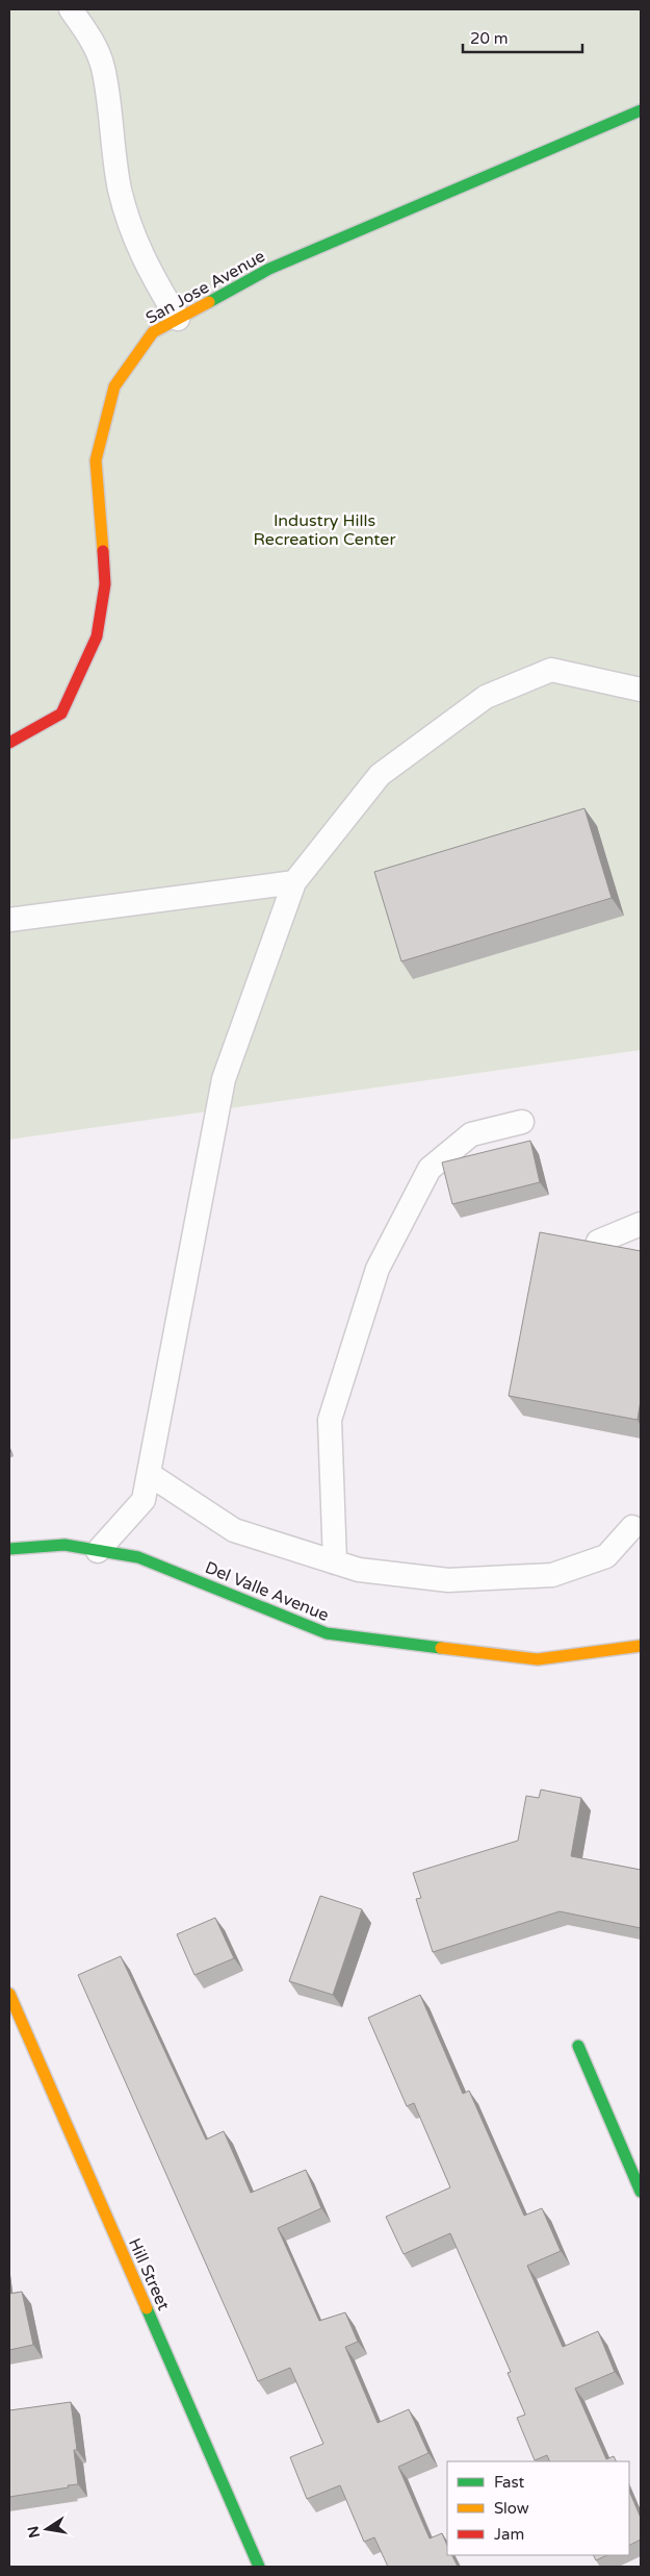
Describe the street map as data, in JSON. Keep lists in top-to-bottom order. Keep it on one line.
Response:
{"streets":{"street":["San Jose Avenue","Del Valle Avenue","Hill Street"]},"parks":["Industry Hills Recreation Center"],"legend":["Fast","Slow","Jam"],"scale_bar":"20 m","north":"left"}
